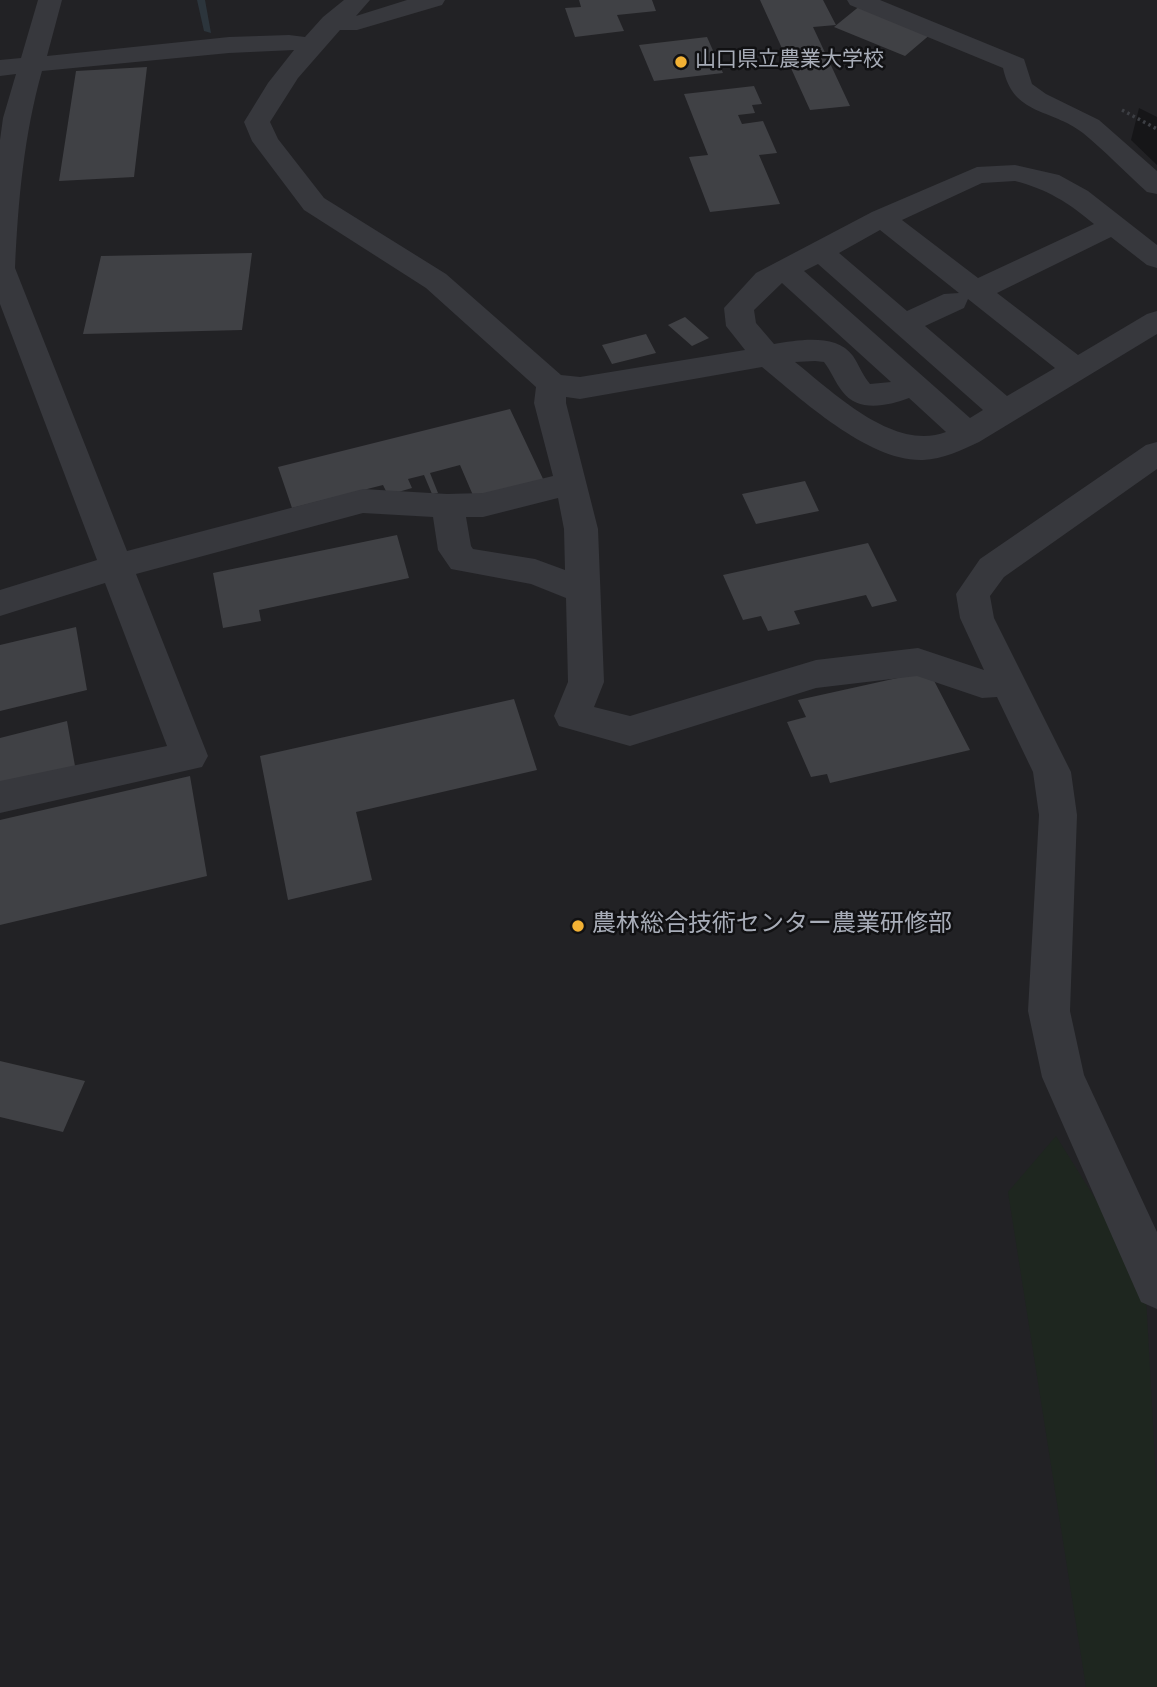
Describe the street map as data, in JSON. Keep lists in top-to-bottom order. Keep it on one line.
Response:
{"places":["山口県立農業大学校","農林総合技術センター農業研修部"]}
